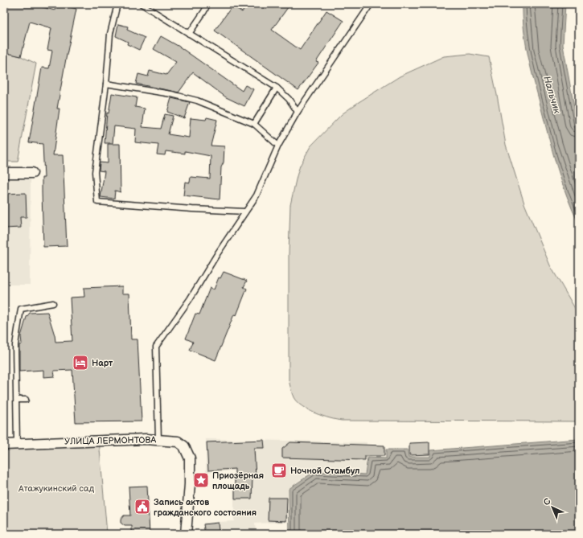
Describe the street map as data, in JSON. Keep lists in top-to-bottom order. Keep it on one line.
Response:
{"streets":{"street":["УЛИЦА ЛЕРМОНТОВА"]},"water":["Нальчик"],"parks":["Атажукинский сад"],"places":{"hotel":["Нарт"],"cafe":["Ночной Стамбул"],"place":["Приозёрная площадь"],"public building":["Запись актов гражданского состояния"]},"north":"top left"}
